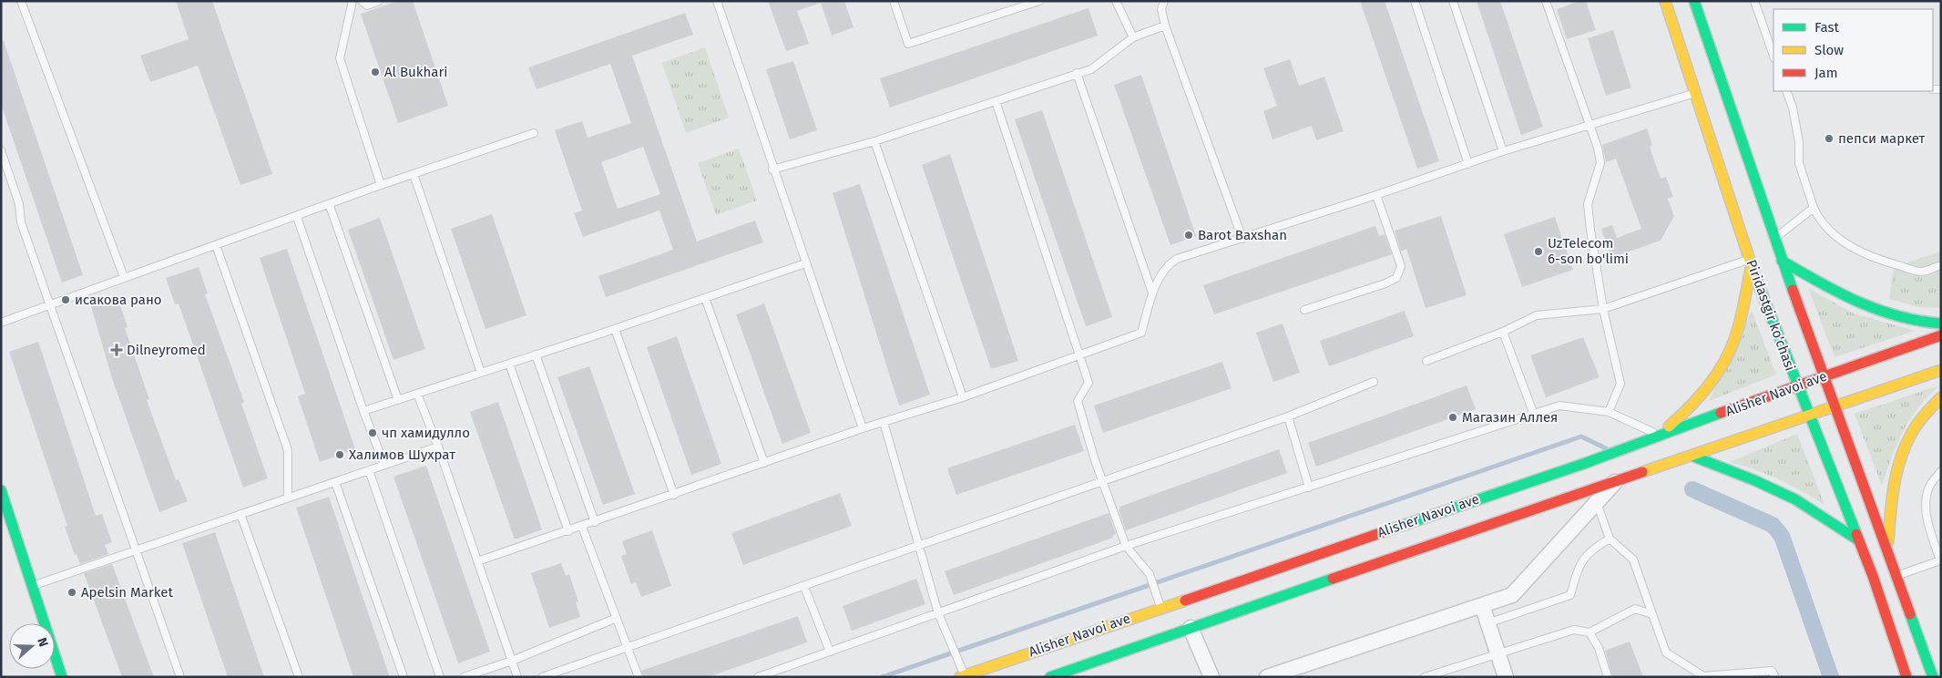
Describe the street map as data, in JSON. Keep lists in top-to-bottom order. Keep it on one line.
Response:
{"streets":{"main road":["Piridastgir ko'chasi","Alisher Navoi ave"]},"crossings":[["Piridastgir ko'chasi","Alisher Navoi ave"]],"places":{"other":["Al Bukhari","пепси маркет","Barot Baxshan","UzTelecom 6-son bo'limi","исакова рано","Магазин Аллея","чп хамидулло","Халимов Шухрат","Apelsin Market"],"health":["Dilneyromed"]},"legend":["Fast","Slow","Jam"],"north":"right"}
